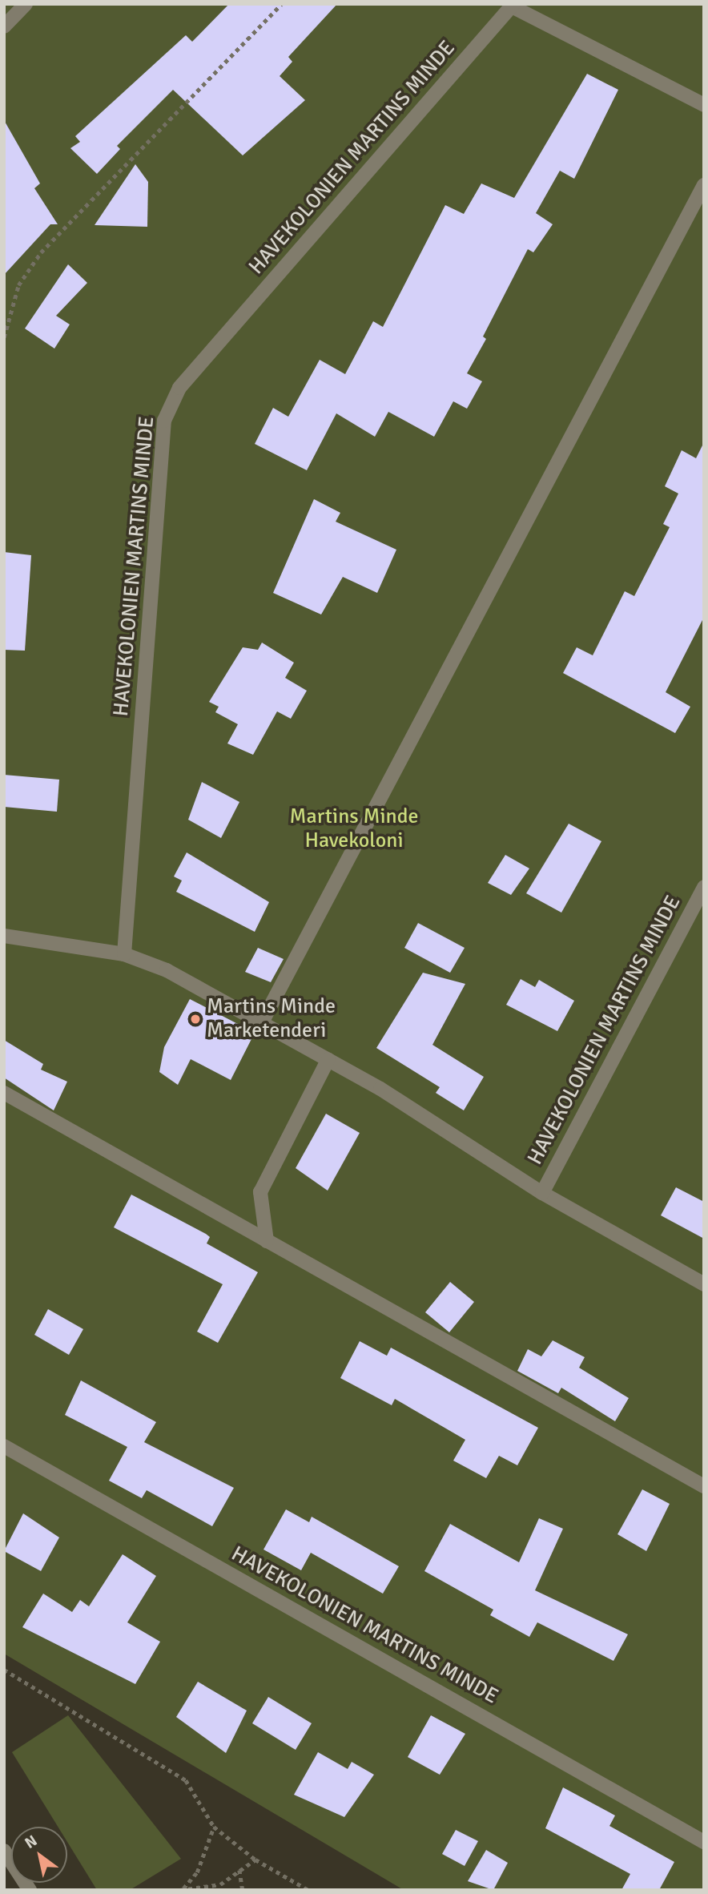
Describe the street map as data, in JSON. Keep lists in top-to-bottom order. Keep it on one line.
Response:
{"streets":{"street":["HAVEKOLONIEN MARTINS MINDE"]},"parks":["Martins Minde Havekoloni"],"places":["Martins Minde Marketenderi"],"north":"top left"}
